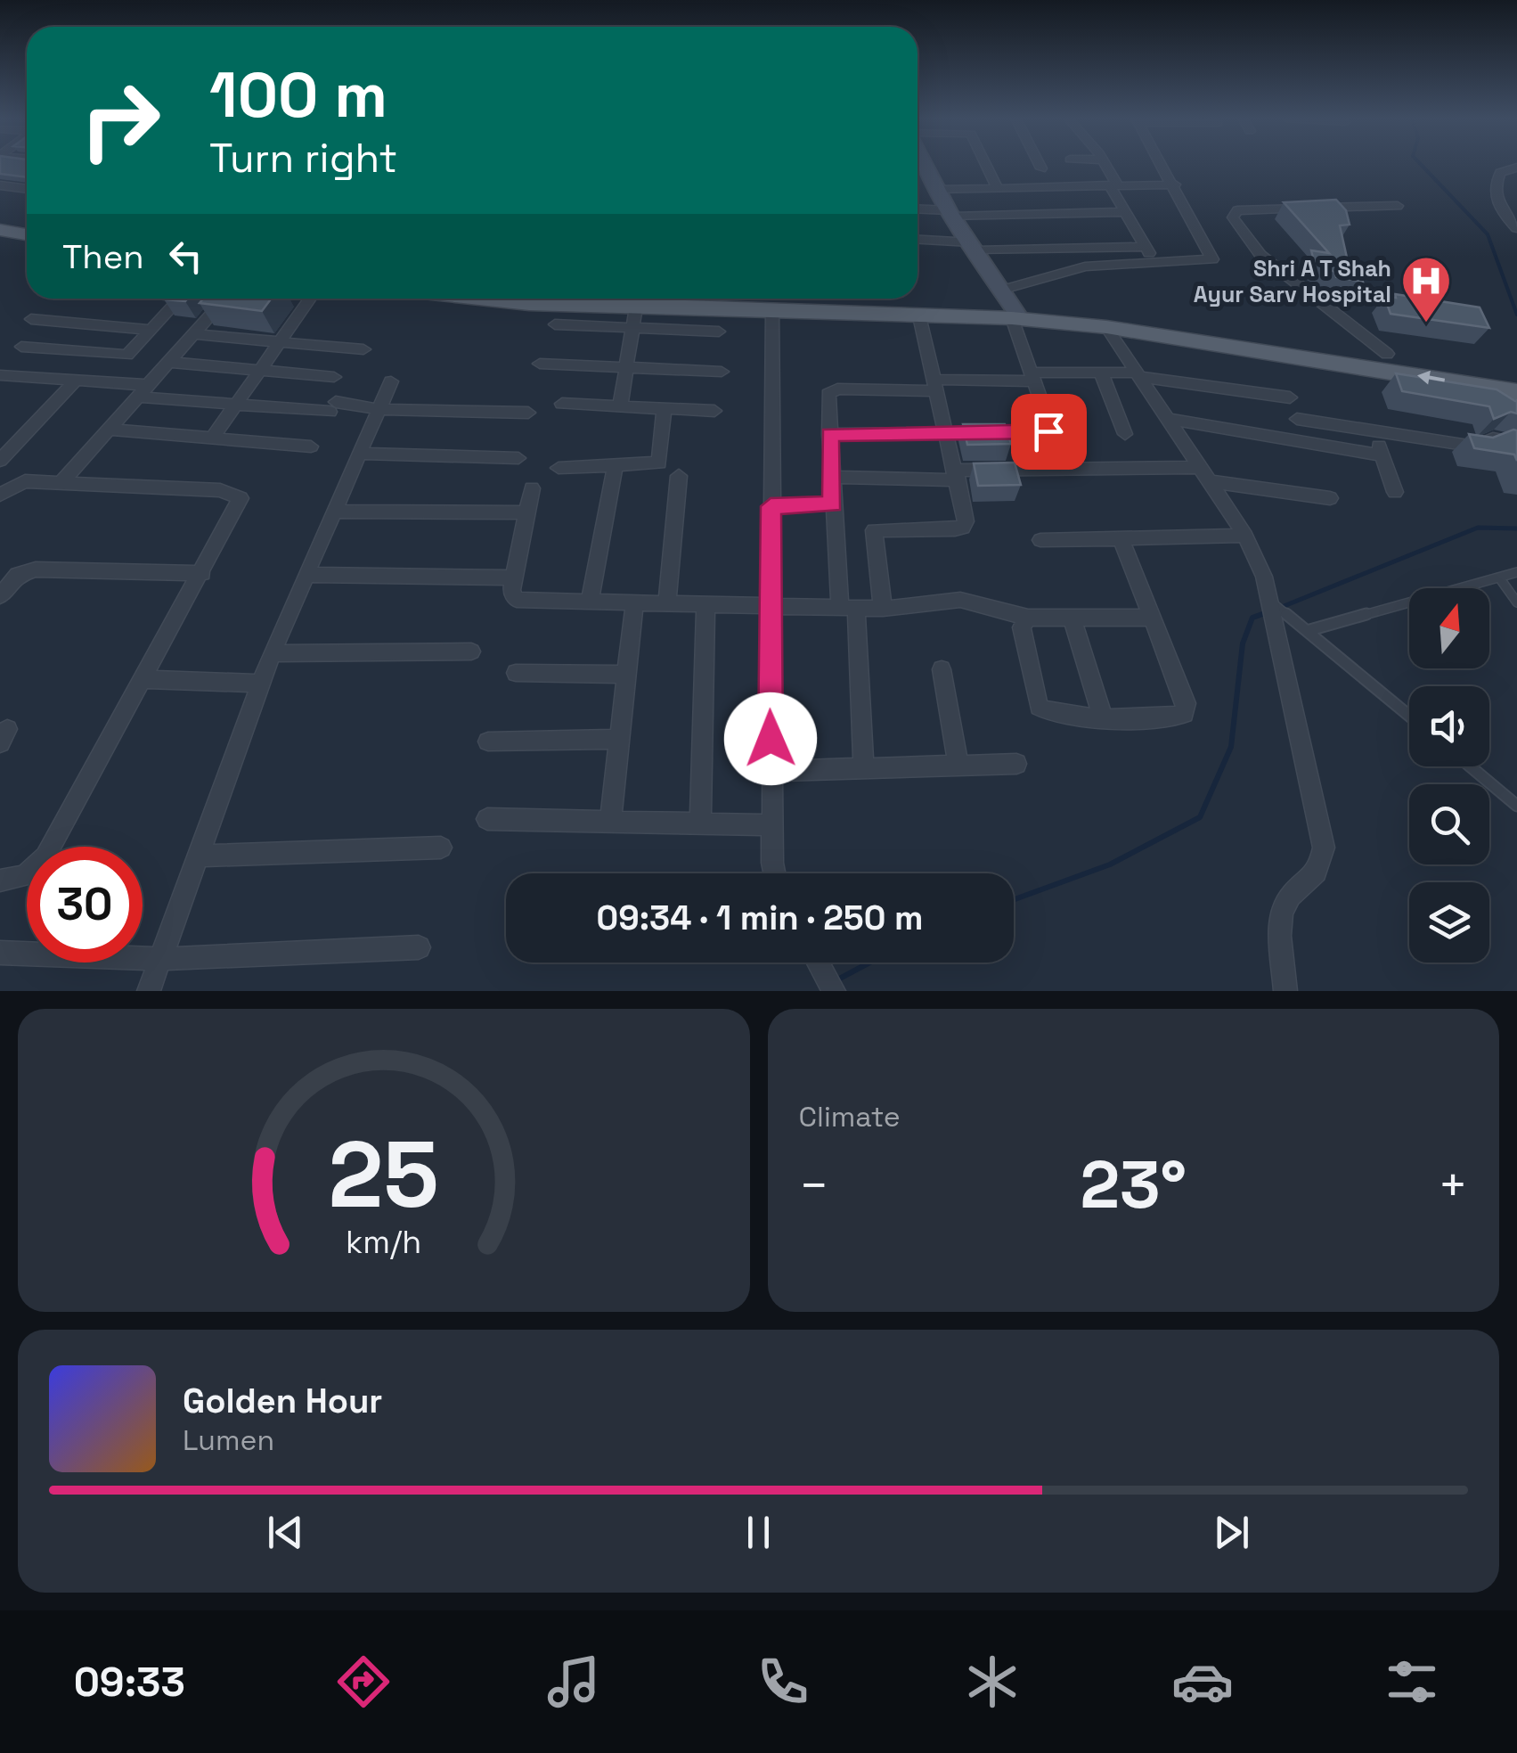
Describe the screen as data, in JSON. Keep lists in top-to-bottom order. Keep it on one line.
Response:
{"places":{"hospital":["Shri A T Shah Ayur Sarv Hospital"]},"north":"top","page":{"turn":["100 m","Turn right"],"then":"Then","limit":"30","trip":"09:34 · 1 min · 250 m","tile":"Climate","heat":["−","23°","+"],"song":["Golden Hour","Lumen"],"tabs":"09:33","gauge":["25","km/h"]}}
